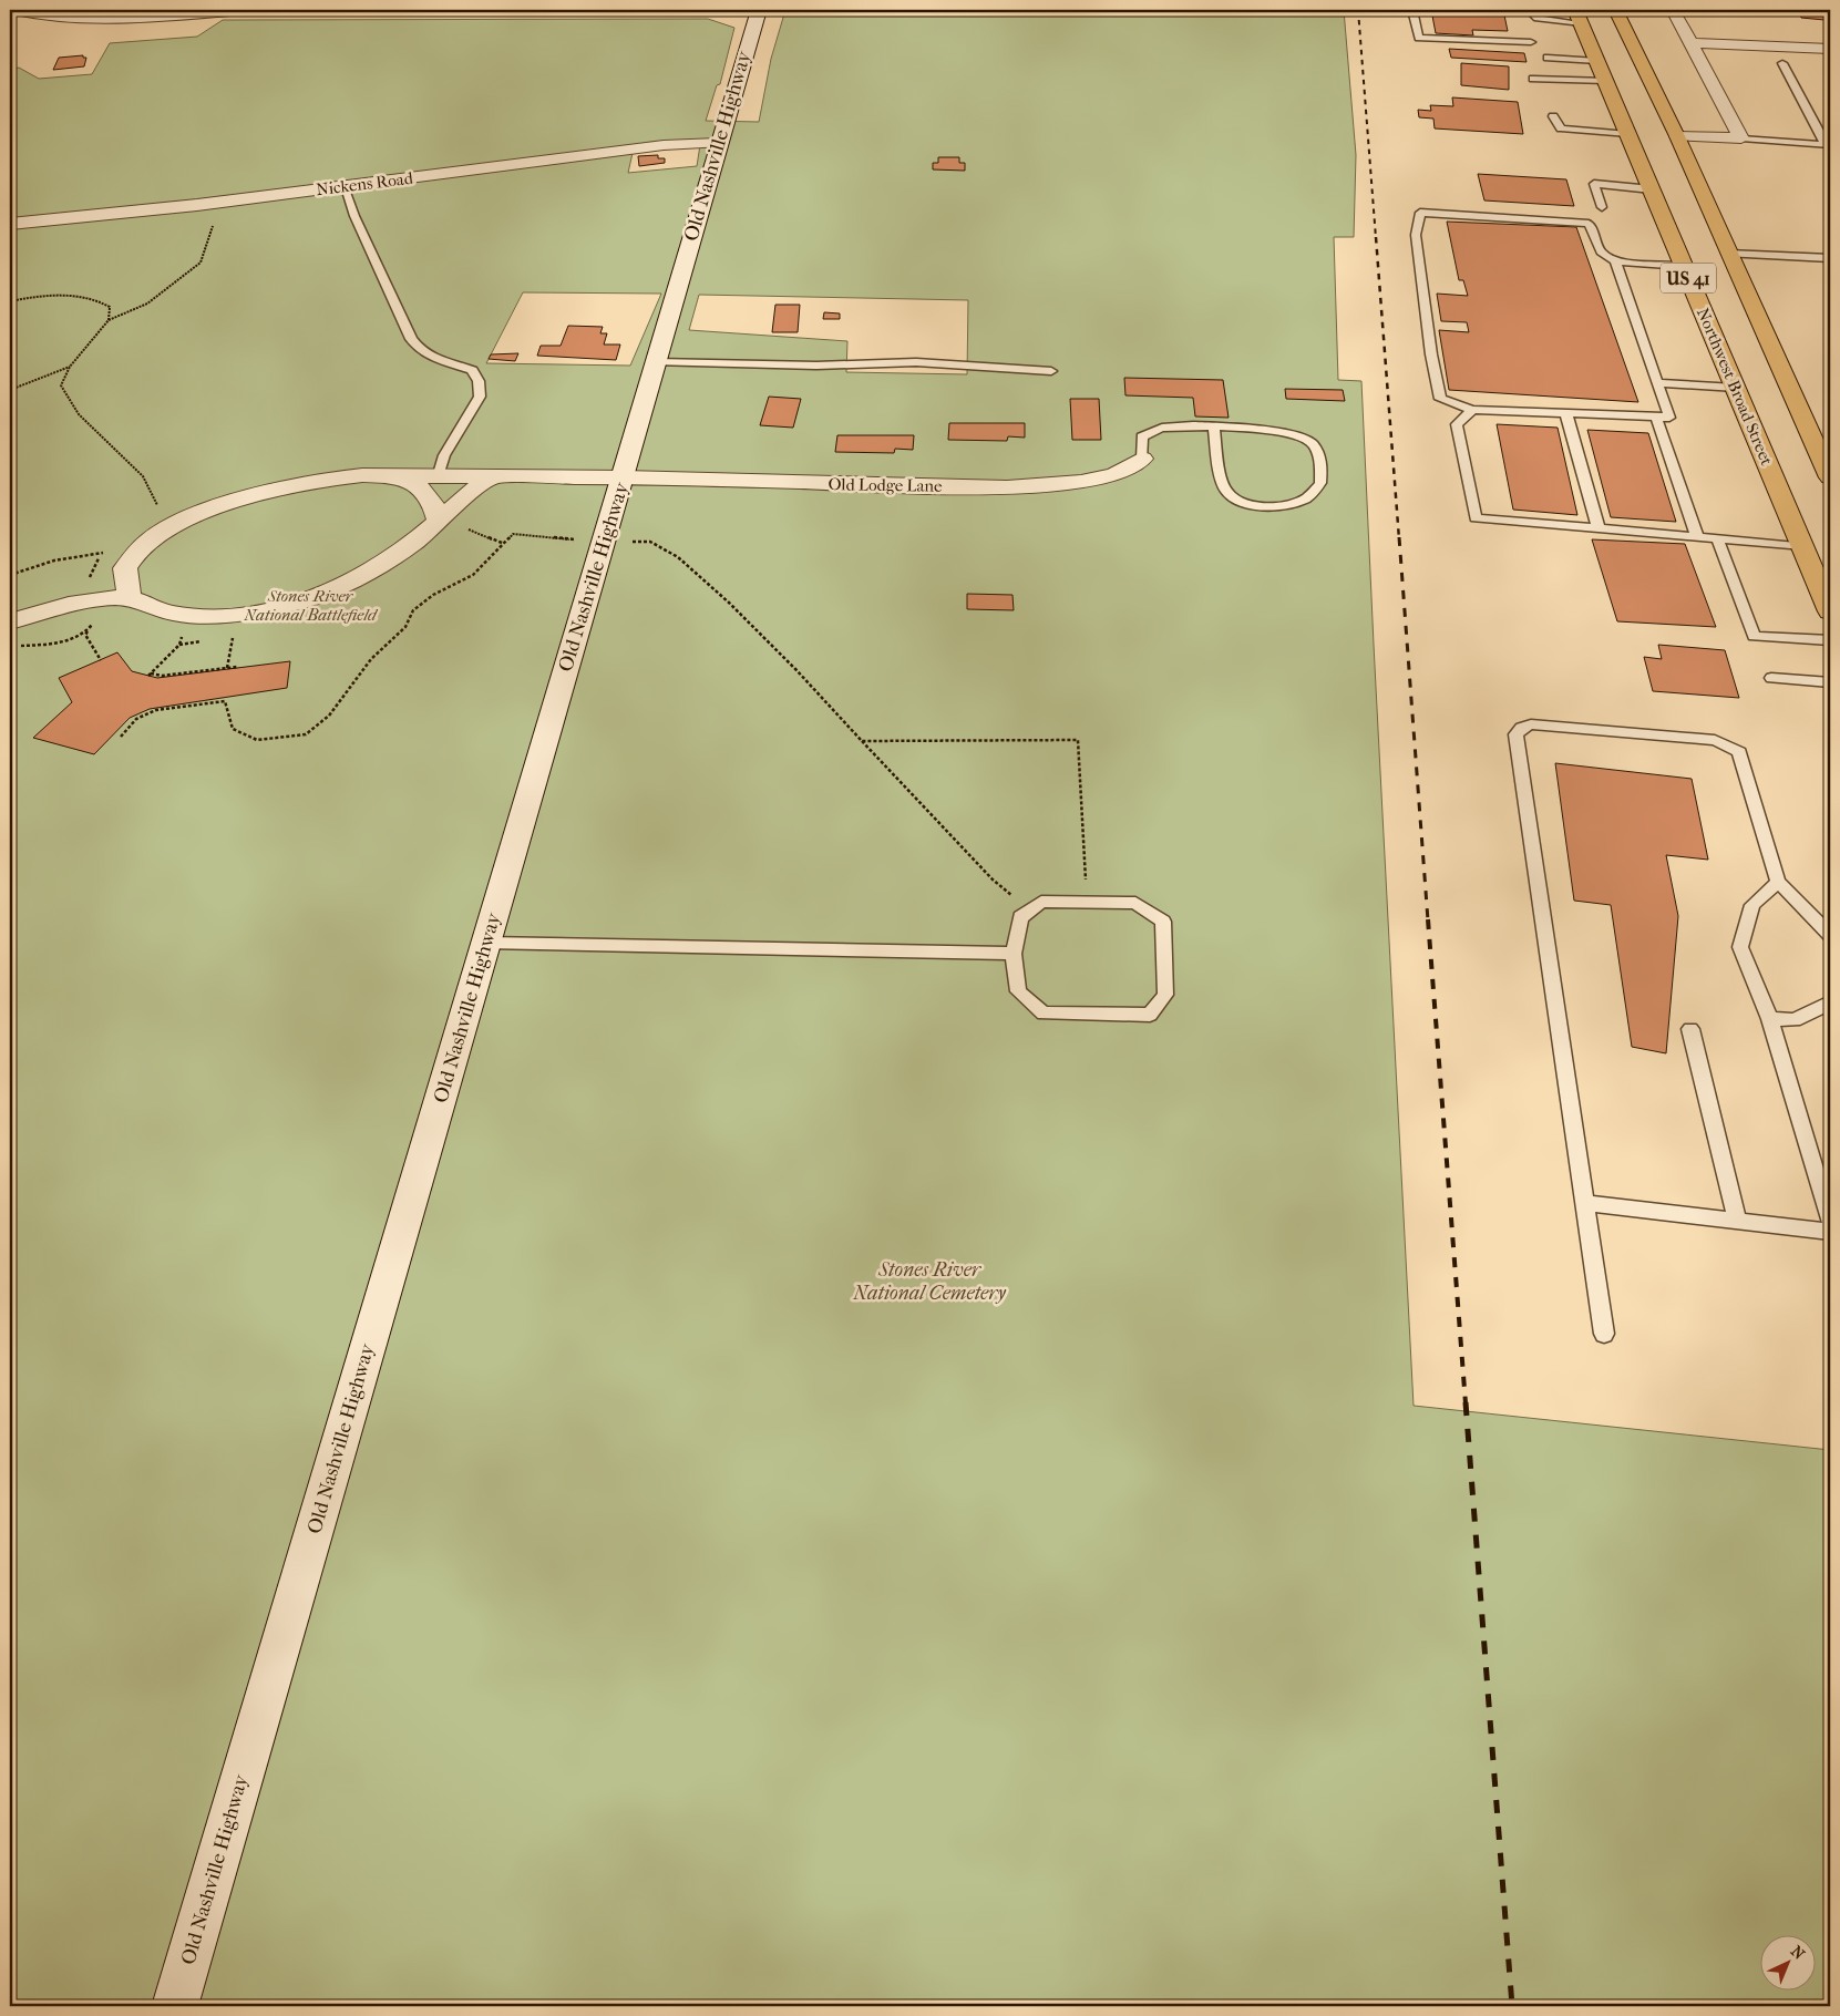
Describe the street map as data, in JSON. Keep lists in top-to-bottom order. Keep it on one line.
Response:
{"streets":{"main road":["US 41","Northwest Broad Street"],"street":["Old Nashville Highway","Nickens Road","Old Lodge Lane"]},"crossings":[["Old Nashville Highway","Nickens Road"],["Old Nashville Highway","Old Lodge Lane"]],"parks":["Stones River National Battlefield","Stones River National Cemetery"],"north":"top right"}
